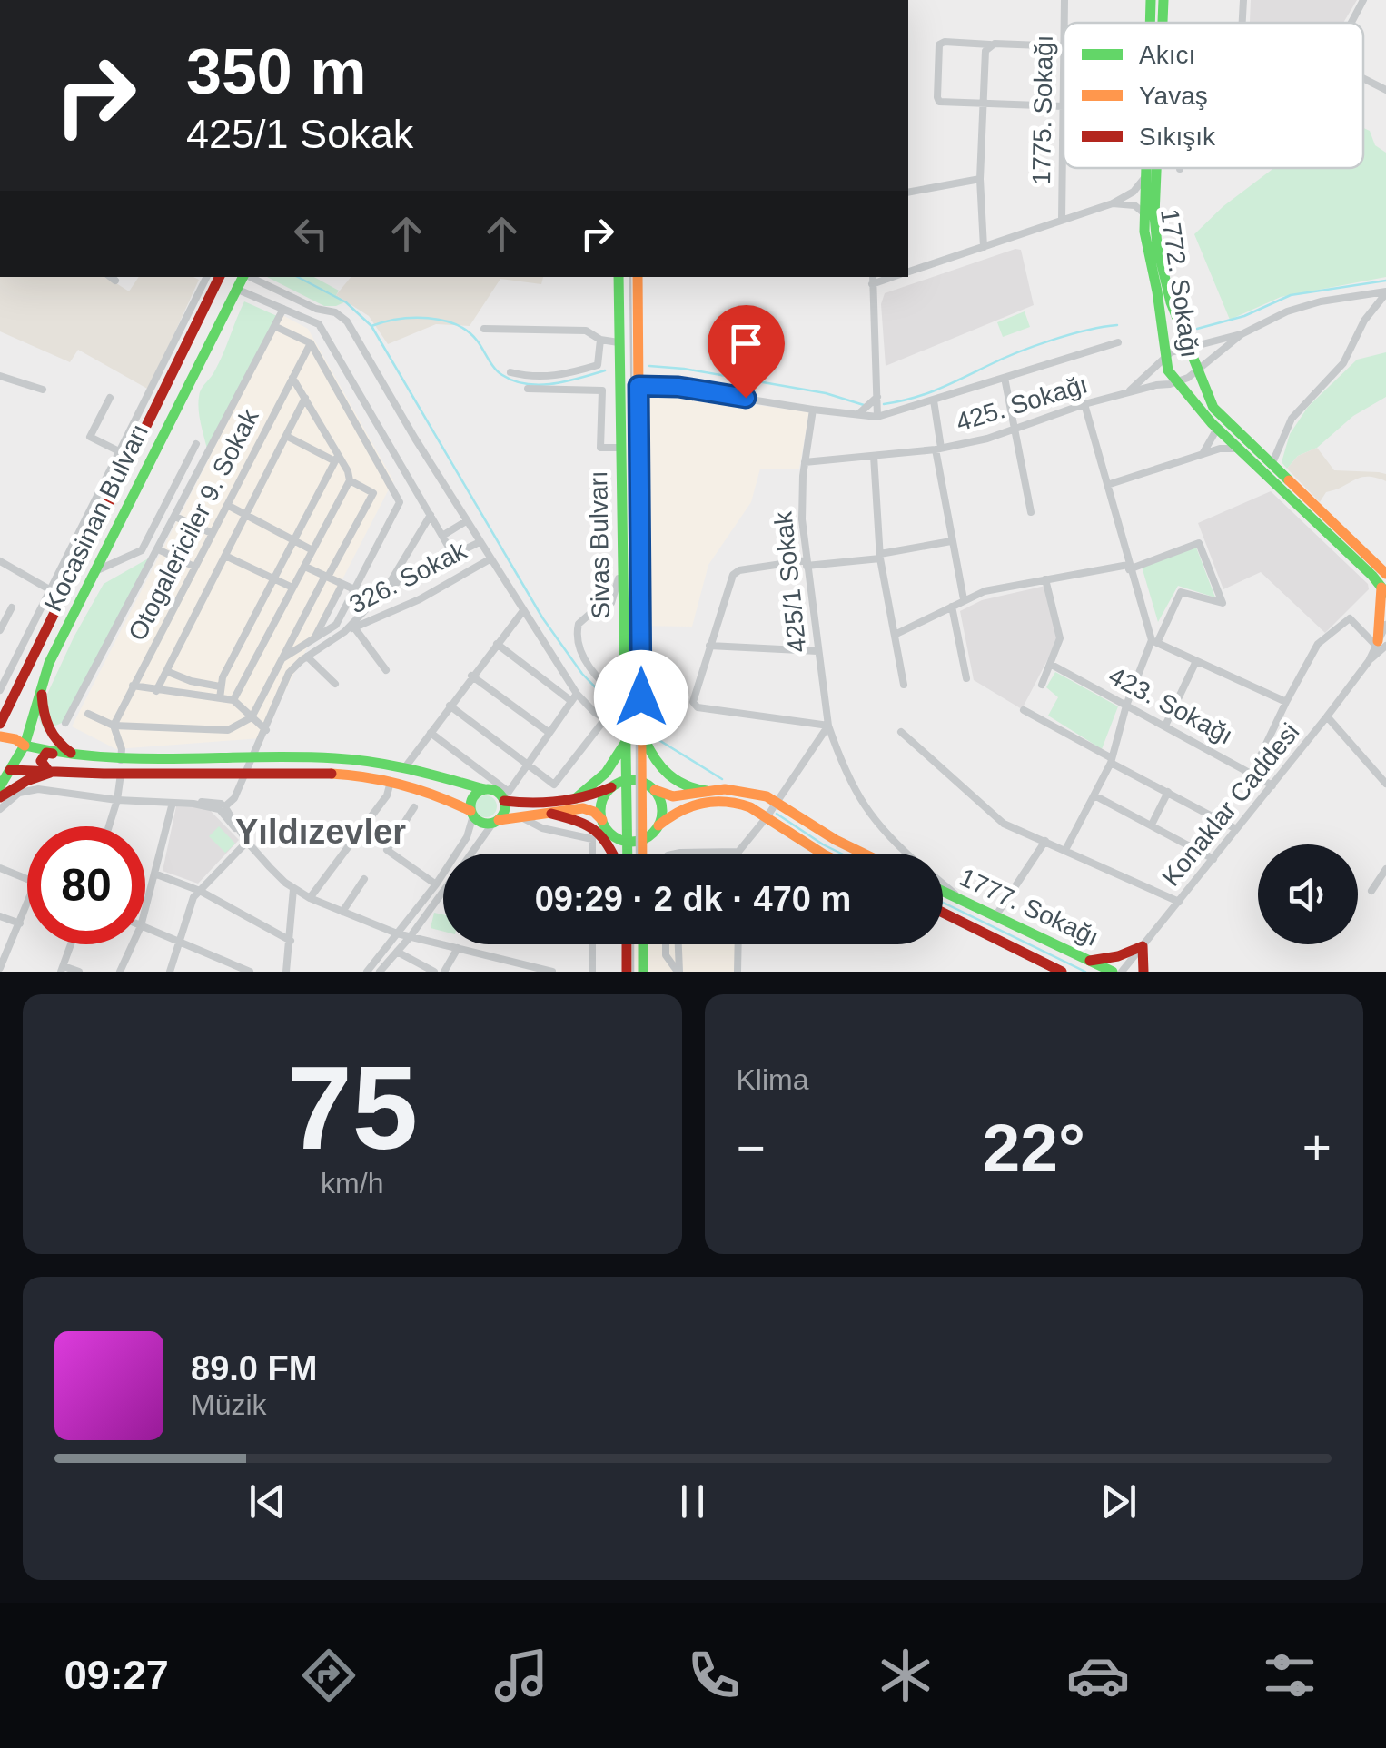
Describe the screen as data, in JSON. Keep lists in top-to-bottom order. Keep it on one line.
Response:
{"streets":{"main road":["1772. Sokağı","Kocasinan Bulvarı","Sivas Bulvarı","1777. Sokağı"],"street":["1775. Sokağı","425. Sokağı","Otogalericiler 9. Sokak","326. Sokak","425/1 Sokak","423. Sokağı","Konaklar Caddesi"]},"crossings":[["1772. Sokağı","425. Sokağı"],["425. Sokağı","425/1 Sokak"],["425/1 Sokak","1777. Sokağı"],["423. Sokağı","Konaklar Caddesi"]],"districts":["Yıldızevler"],"legend":["Akıcı","Yavaş","Sıkışık"],"page":{"turn":["350 m","425/1 Sokak"],"limit":"80","trip":"09:29 · 2 dk · 470 m","tile":[["75","km/h"],"Klima"],"heat":["−","22°","+"],"song":["89.0 FM","Müzik"],"tabs":"09:27"}}
